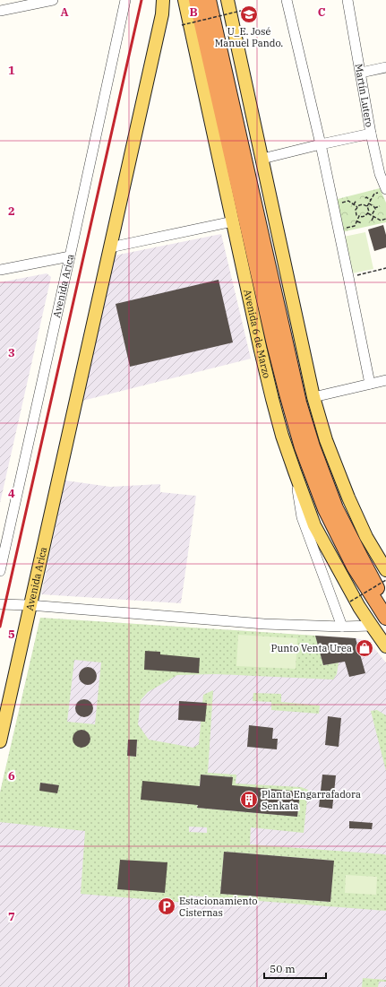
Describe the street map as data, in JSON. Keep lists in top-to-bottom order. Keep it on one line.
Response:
{"streets":{"highway":["Avenida 6 de Marzo"],"main road":["Avenida Arica"],"street":["Martín Lutero"]},"places":{"school or university":["U_E. José Manuel Pando."],"shop":["Punto Venta Urea"],"building":["Planta Engarrafadora Senkata"],"parking":["Estacionamiento Cisternas"]},"scale_bar":"50 m","grid":{"columns":["A","B","C"],"rows":["1","2","3","4","5","6","7"]}}
